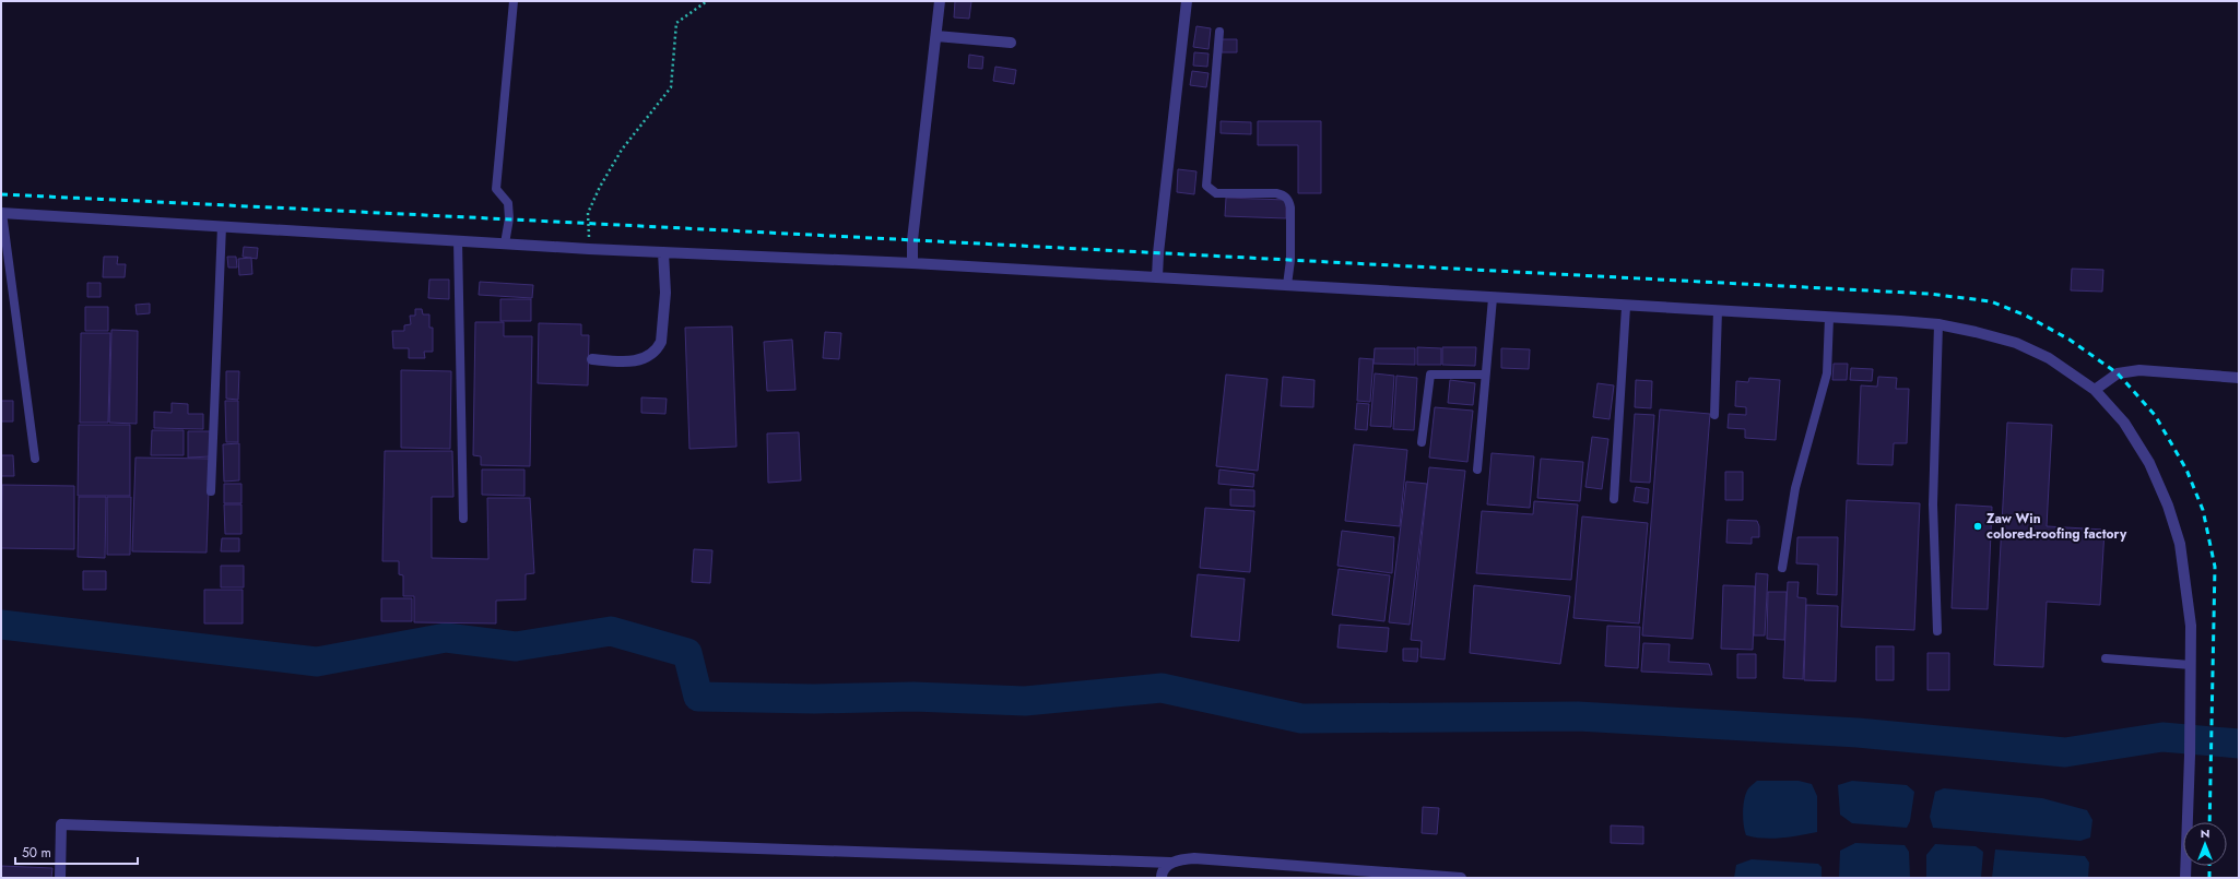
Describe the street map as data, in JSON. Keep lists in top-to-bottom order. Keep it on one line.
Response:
{"places":["Zaw Win colored-roofing factory"],"scale_bar":"50 m","north":"top"}
